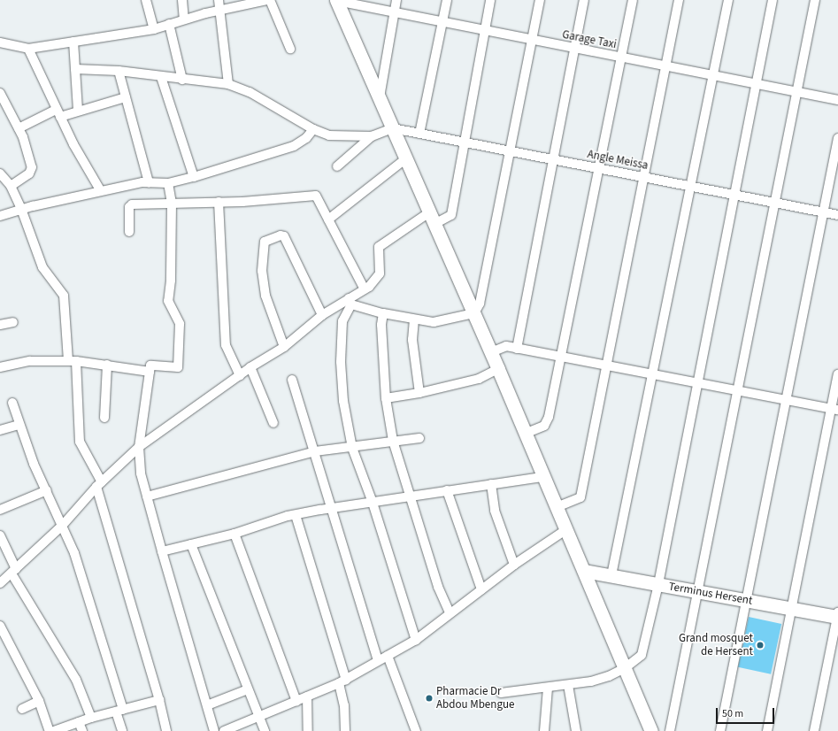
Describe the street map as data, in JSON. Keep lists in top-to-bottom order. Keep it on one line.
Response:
{"streets":{"street":["Garage Taxi","Angle Meissa","Terminus Hersent"]},"places":["Grand mosquet de Hersent","Pharmacie Dr Abdou Mbengue"],"scale_bar":"50 m"}
